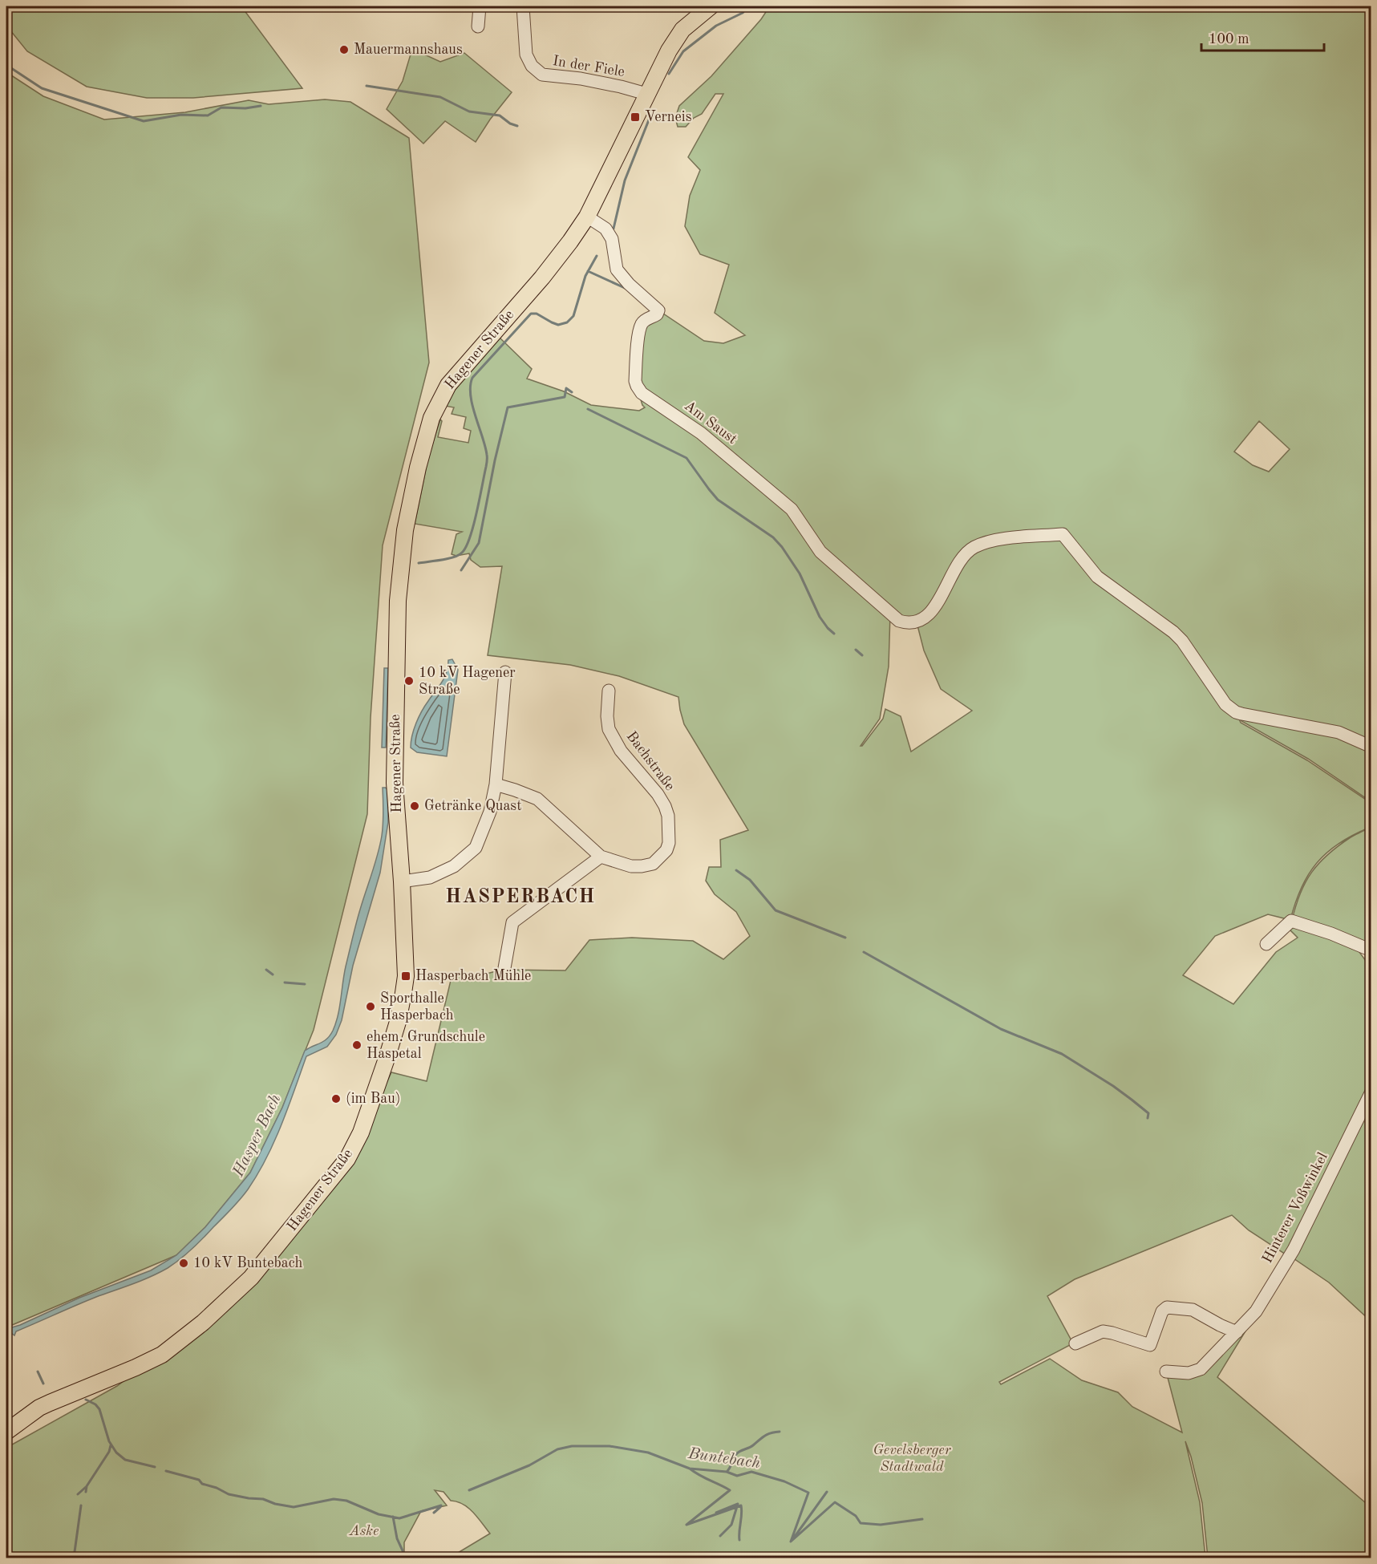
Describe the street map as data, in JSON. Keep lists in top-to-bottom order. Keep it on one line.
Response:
{"streets":{"main road":["Hagener Straße"],"street":["In der Fiele","Am Saust","Bachstraße","Hinterer Voßwinkel"]},"crossings":[["In der Fiele","Hagener Straße"],["Hagener Straße","Am Saust"]],"districts":["HASPERBACH"],"water":["Hasper Bach","Buntebach"],"parks":["Gevelsberger Stadtwald","Aske"],"places":{"other":["Mauermannshaus","10 kV Hagener Straße","Getränke Quast","Sporthalle Hasperbach","ehem. Grundschule Haspetal","(im Bau)","10 kV Buntebach"],"transit":["Verneis","Hasperbach Mühle"]},"scale_bar":"100 m"}
